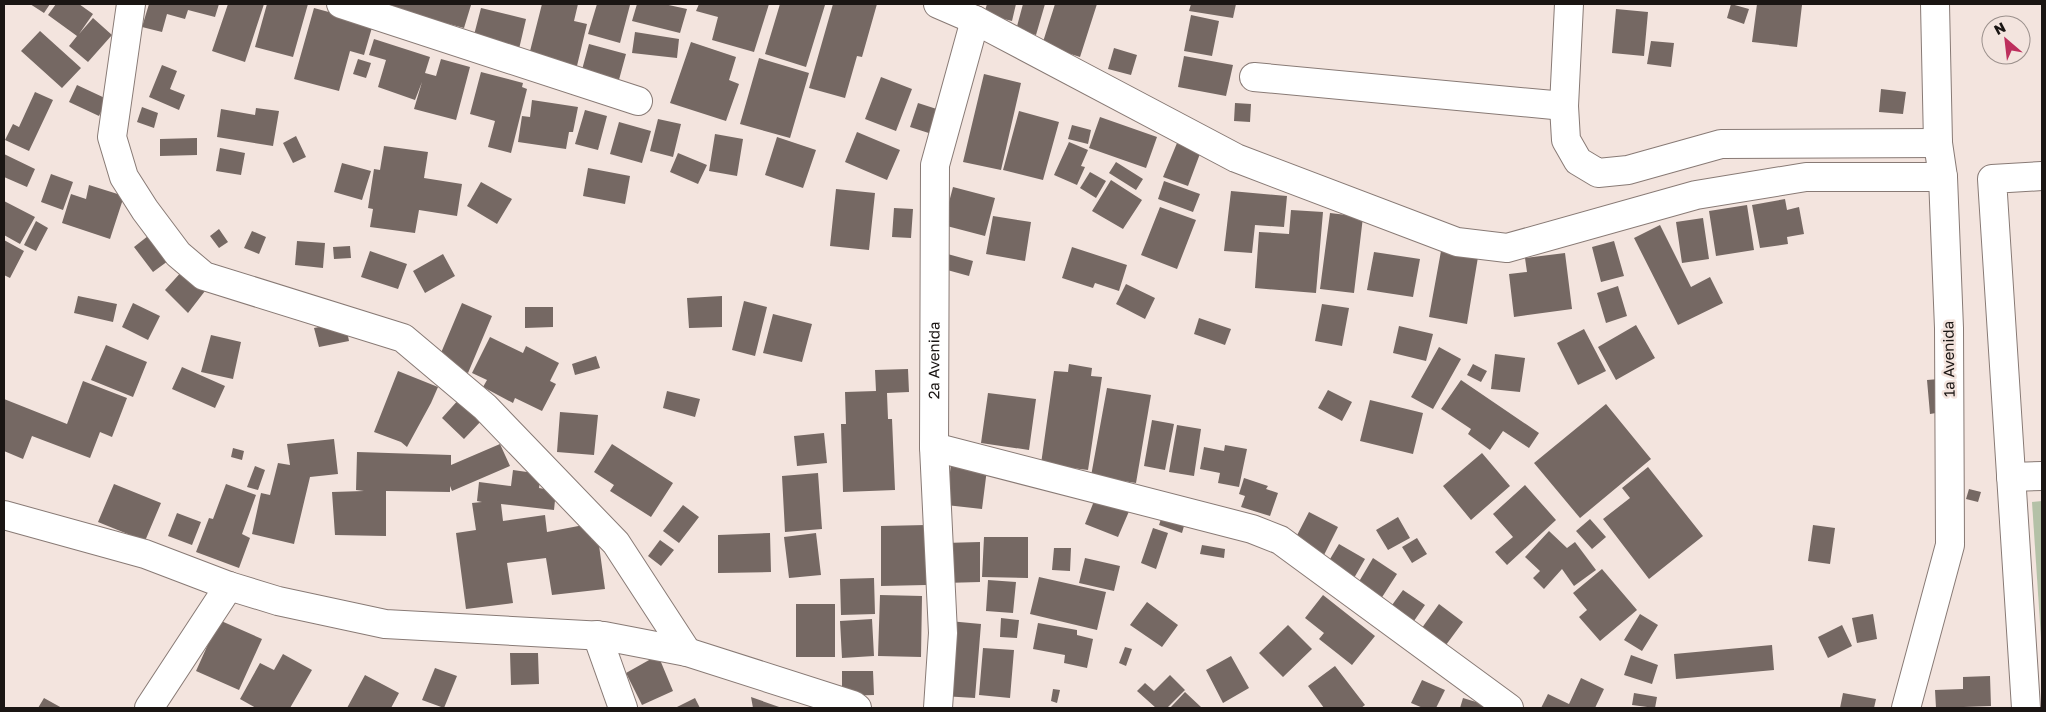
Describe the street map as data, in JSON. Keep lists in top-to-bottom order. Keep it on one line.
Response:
{"streets":{"street":["1a Avenida","2a Avenida"]},"north":"top left"}
